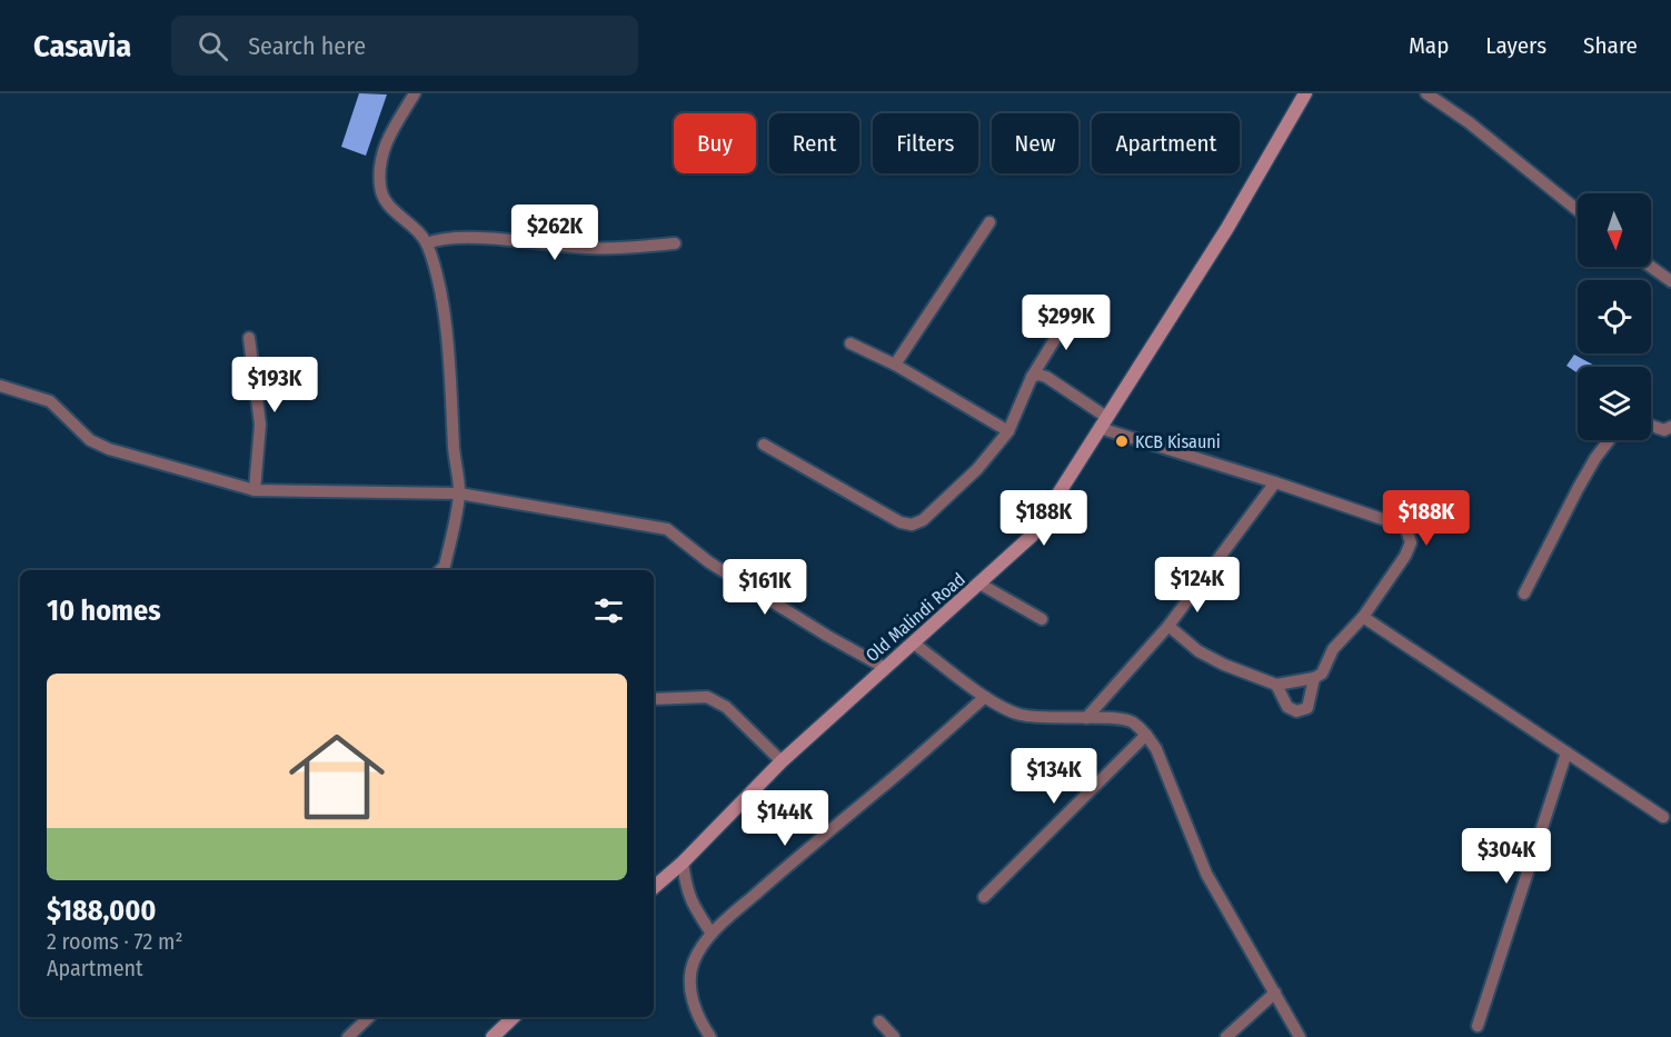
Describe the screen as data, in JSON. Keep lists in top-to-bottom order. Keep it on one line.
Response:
{"streets":{"main road":["Old Malindi Road"]},"places":["KCB Kisauni"],"north":"bottom","page":{"header":"Casavia","search":"Search here","nav":["Map","Layers","Share"],"chip":["Buy","Rent","Filters","New","Apartment"],"price":["$262K","$299K","$193K","$188K","$188K","$124K","$161K","$134K","$144K","$304K"],"heading":"10 homes","list":[{"name":"$188,000","note":"2 rooms · 72 m² · Apartment"}]}}
